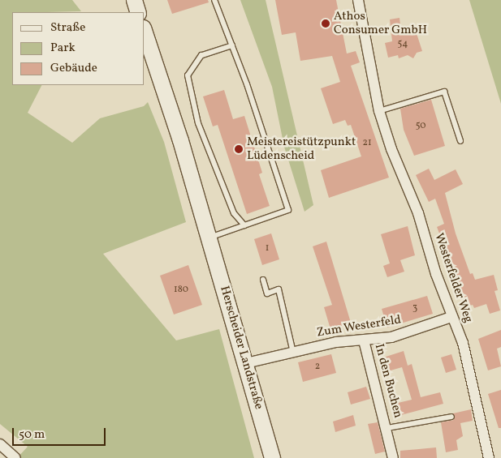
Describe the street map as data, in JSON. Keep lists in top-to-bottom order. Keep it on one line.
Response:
{"streets":{"main road":["Herscheider Landstraße"],"street":["Westerfelder Weg","Zum Westerfeld","In den Buchen"]},"crossings":[["Westerfelder Weg","Zum Westerfeld"],["Zum Westerfeld","Herscheider Landstraße"],["Zum Westerfeld","In den Buchen"]],"places":["Athos Consumer GmbH","Meistereistützpunkt Lüdenscheid"],"house_numbers":["54","50","21","1","180","3","2"],"legend":["Straße","Park","Gebäude"],"scale_bar":"50 m"}
